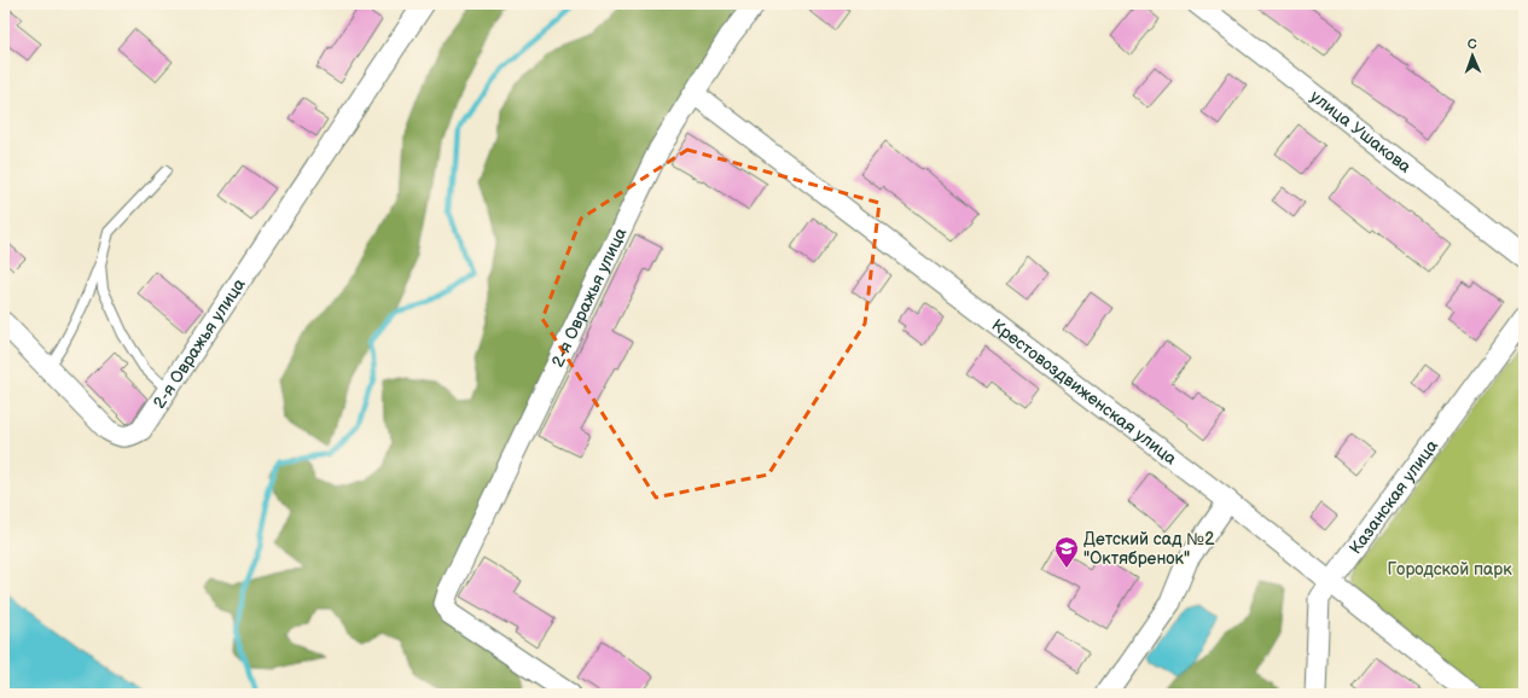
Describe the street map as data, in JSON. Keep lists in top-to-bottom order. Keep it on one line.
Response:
{"streets":{"street":["улица Ушакова","2-я Овражья улица","Крестовоздвиженская улица","Казанская улица"]},"crossings":[["2-я Овражья улица","Крестовоздвиженская улица"],["Крестовоздвиженская улица","Казанская улица"]],"parks":["Городской парк"],"places":{"school or university":["Детский сад №2 \"Октябренок\""]},"north":"top"}
